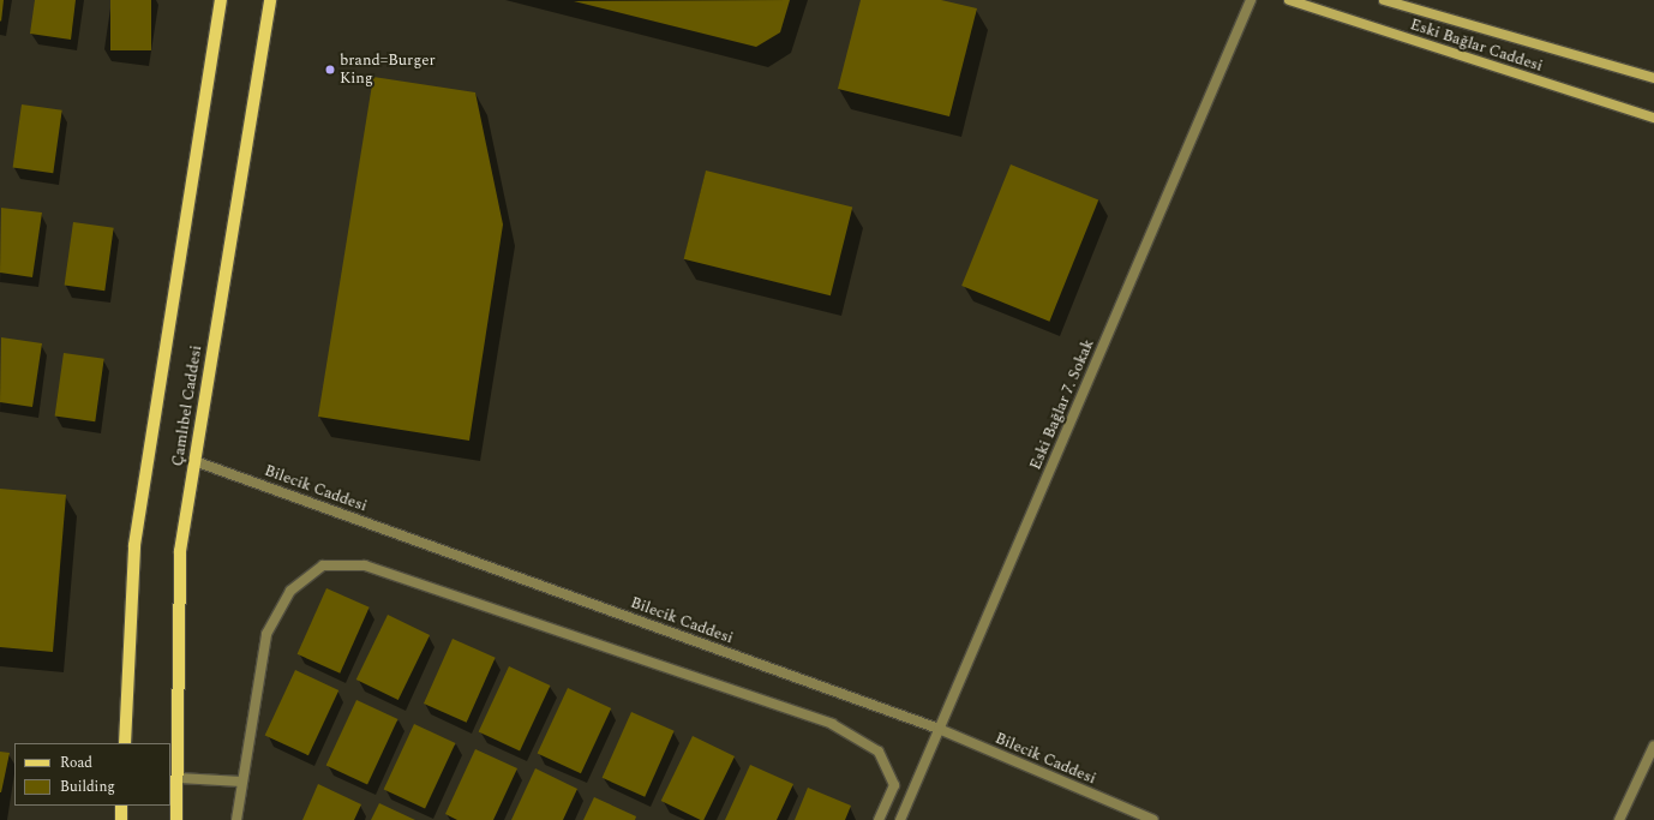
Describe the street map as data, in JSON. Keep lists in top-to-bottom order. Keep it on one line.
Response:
{"streets":{"main road":["Çamlıbel Caddesi"],"street":["Eski Bağlar Caddesi","Eski Bağlar 7. Sokak","Bilecik Caddesi"]},"crossings":[["Eski Bağlar 7. Sokak","Bilecik Caddesi"],["Çamlıbel Caddesi","Bilecik Caddesi"]],"places":["brand=Burger King"],"legend":["Road","Building"]}
